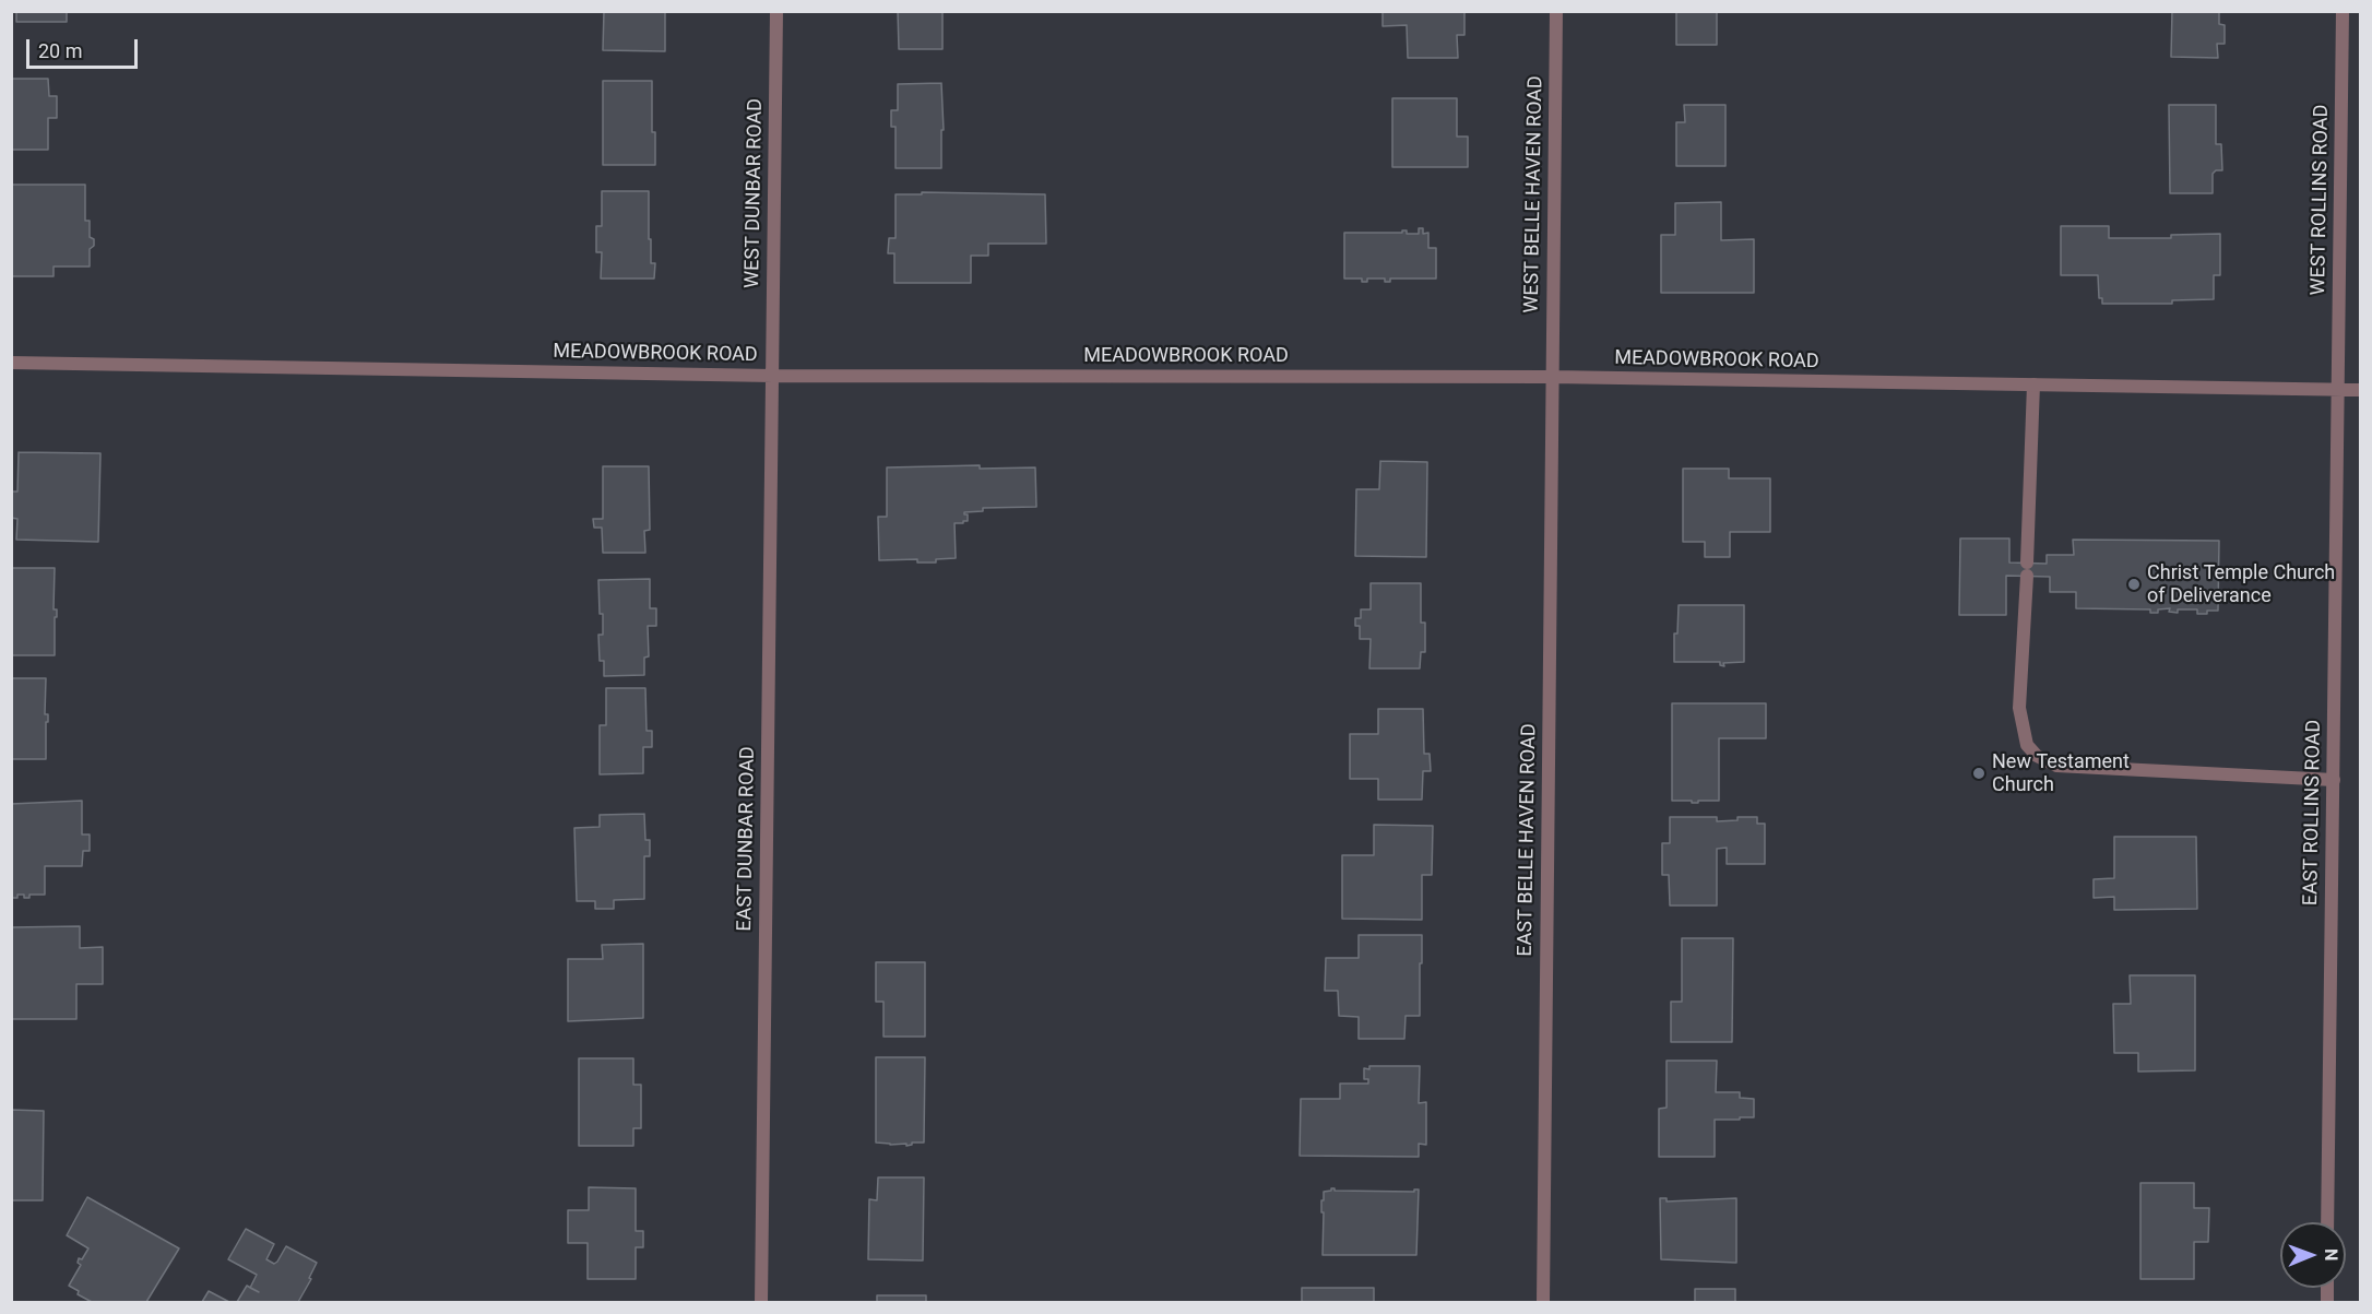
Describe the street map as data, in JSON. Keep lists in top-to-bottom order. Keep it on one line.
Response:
{"streets":{"street":["WEST DUNBAR ROAD","WEST BELLE HAVEN ROAD","WEST ROLLINS ROAD","MEADOWBROOK ROAD","EAST ROLLINS ROAD","EAST DUNBAR ROAD","EAST BELLE HAVEN ROAD"]},"crossings":[["WEST DUNBAR ROAD","MEADOWBROOK ROAD"],["WEST DUNBAR ROAD","EAST DUNBAR ROAD"],["WEST BELLE HAVEN ROAD","MEADOWBROOK ROAD"],["WEST BELLE HAVEN ROAD","EAST BELLE HAVEN ROAD"],["WEST ROLLINS ROAD","MEADOWBROOK ROAD"],["WEST ROLLINS ROAD","EAST ROLLINS ROAD"],["MEADOWBROOK ROAD","EAST ROLLINS ROAD"],["MEADOWBROOK ROAD","EAST DUNBAR ROAD"],["MEADOWBROOK ROAD","EAST BELLE HAVEN ROAD"]],"places":["Christ Temple Church of Deliverance","New Testament Church"],"scale_bar":"20 m","north":"right"}
